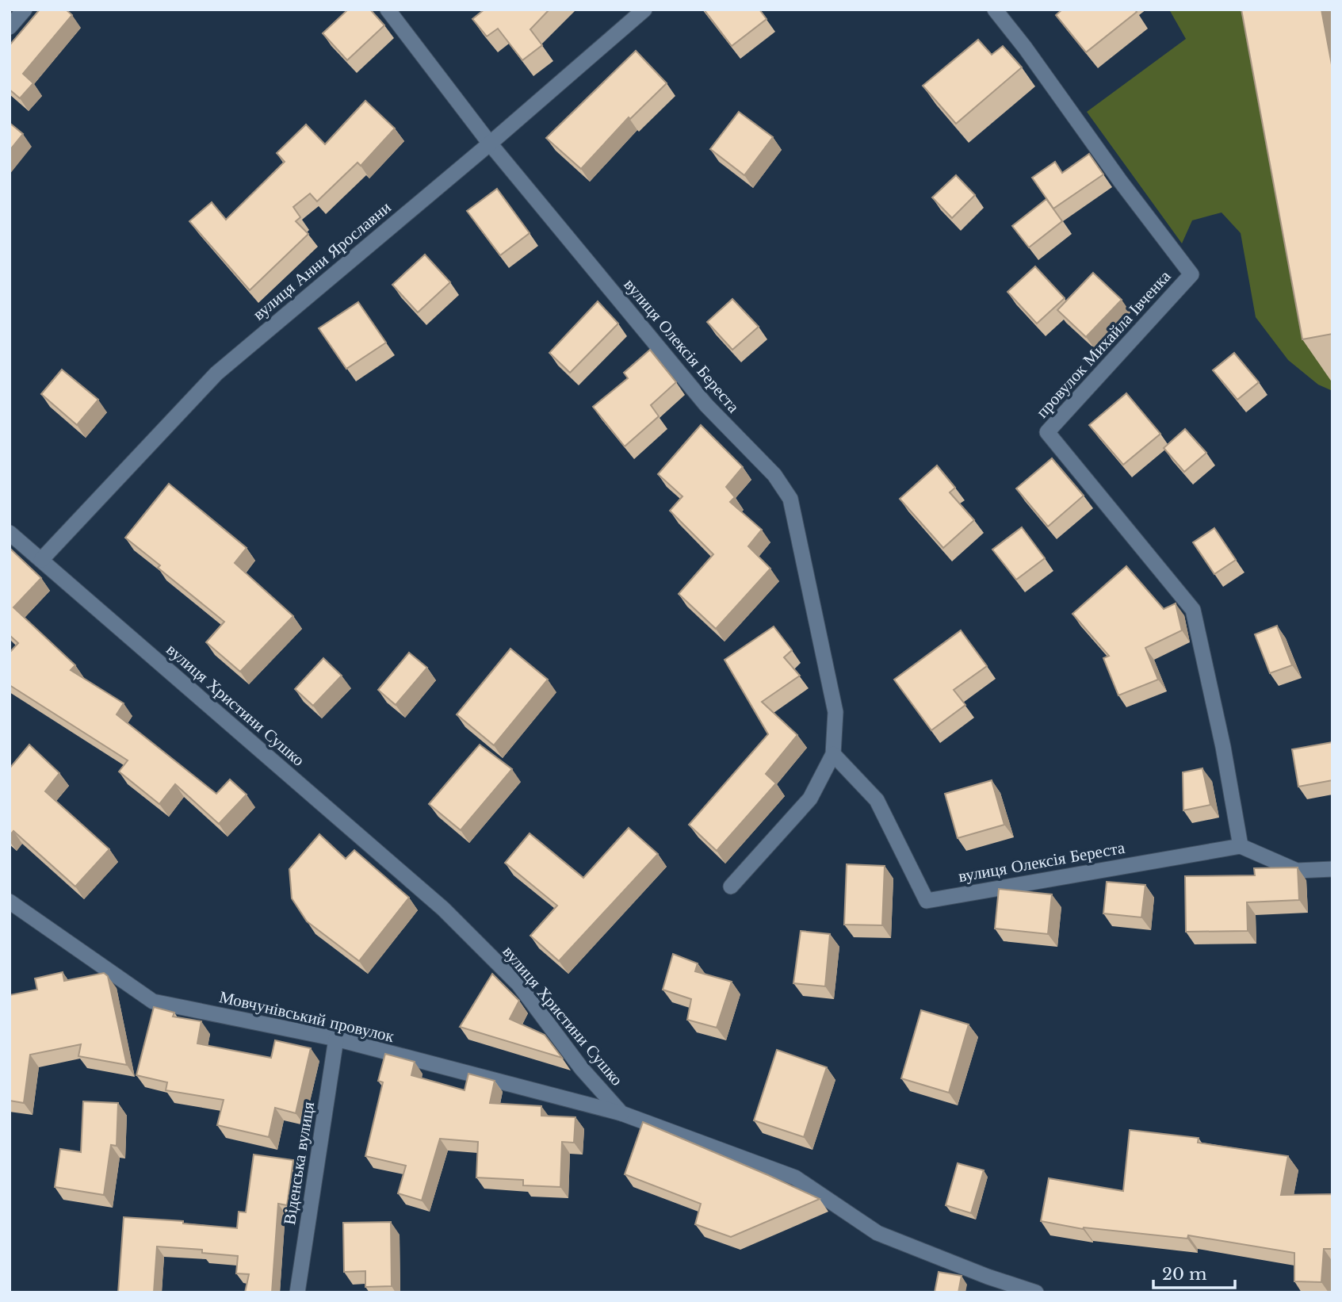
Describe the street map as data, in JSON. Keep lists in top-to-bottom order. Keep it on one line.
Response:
{"streets":{"street":["вулиця Анни Ярославни","провулок Михайла Івченка","вулиця Олексія Береста","вулиця Христини Сушко","Мовчунівський провулок","Віденська вулиця"]},"crossings":[["вулиця Анни Ярославни","вулиця Олексія Береста"],["вулиця Анни Ярославни","вулиця Христини Сушко"],["провулок Михайла Івченка","вулиця Олексія Береста"],["вулиця Христини Сушко","Мовчунівський провулок"],["Мовчунівський провулок","Віденська вулиця"]],"scale_bar":"20 m"}
